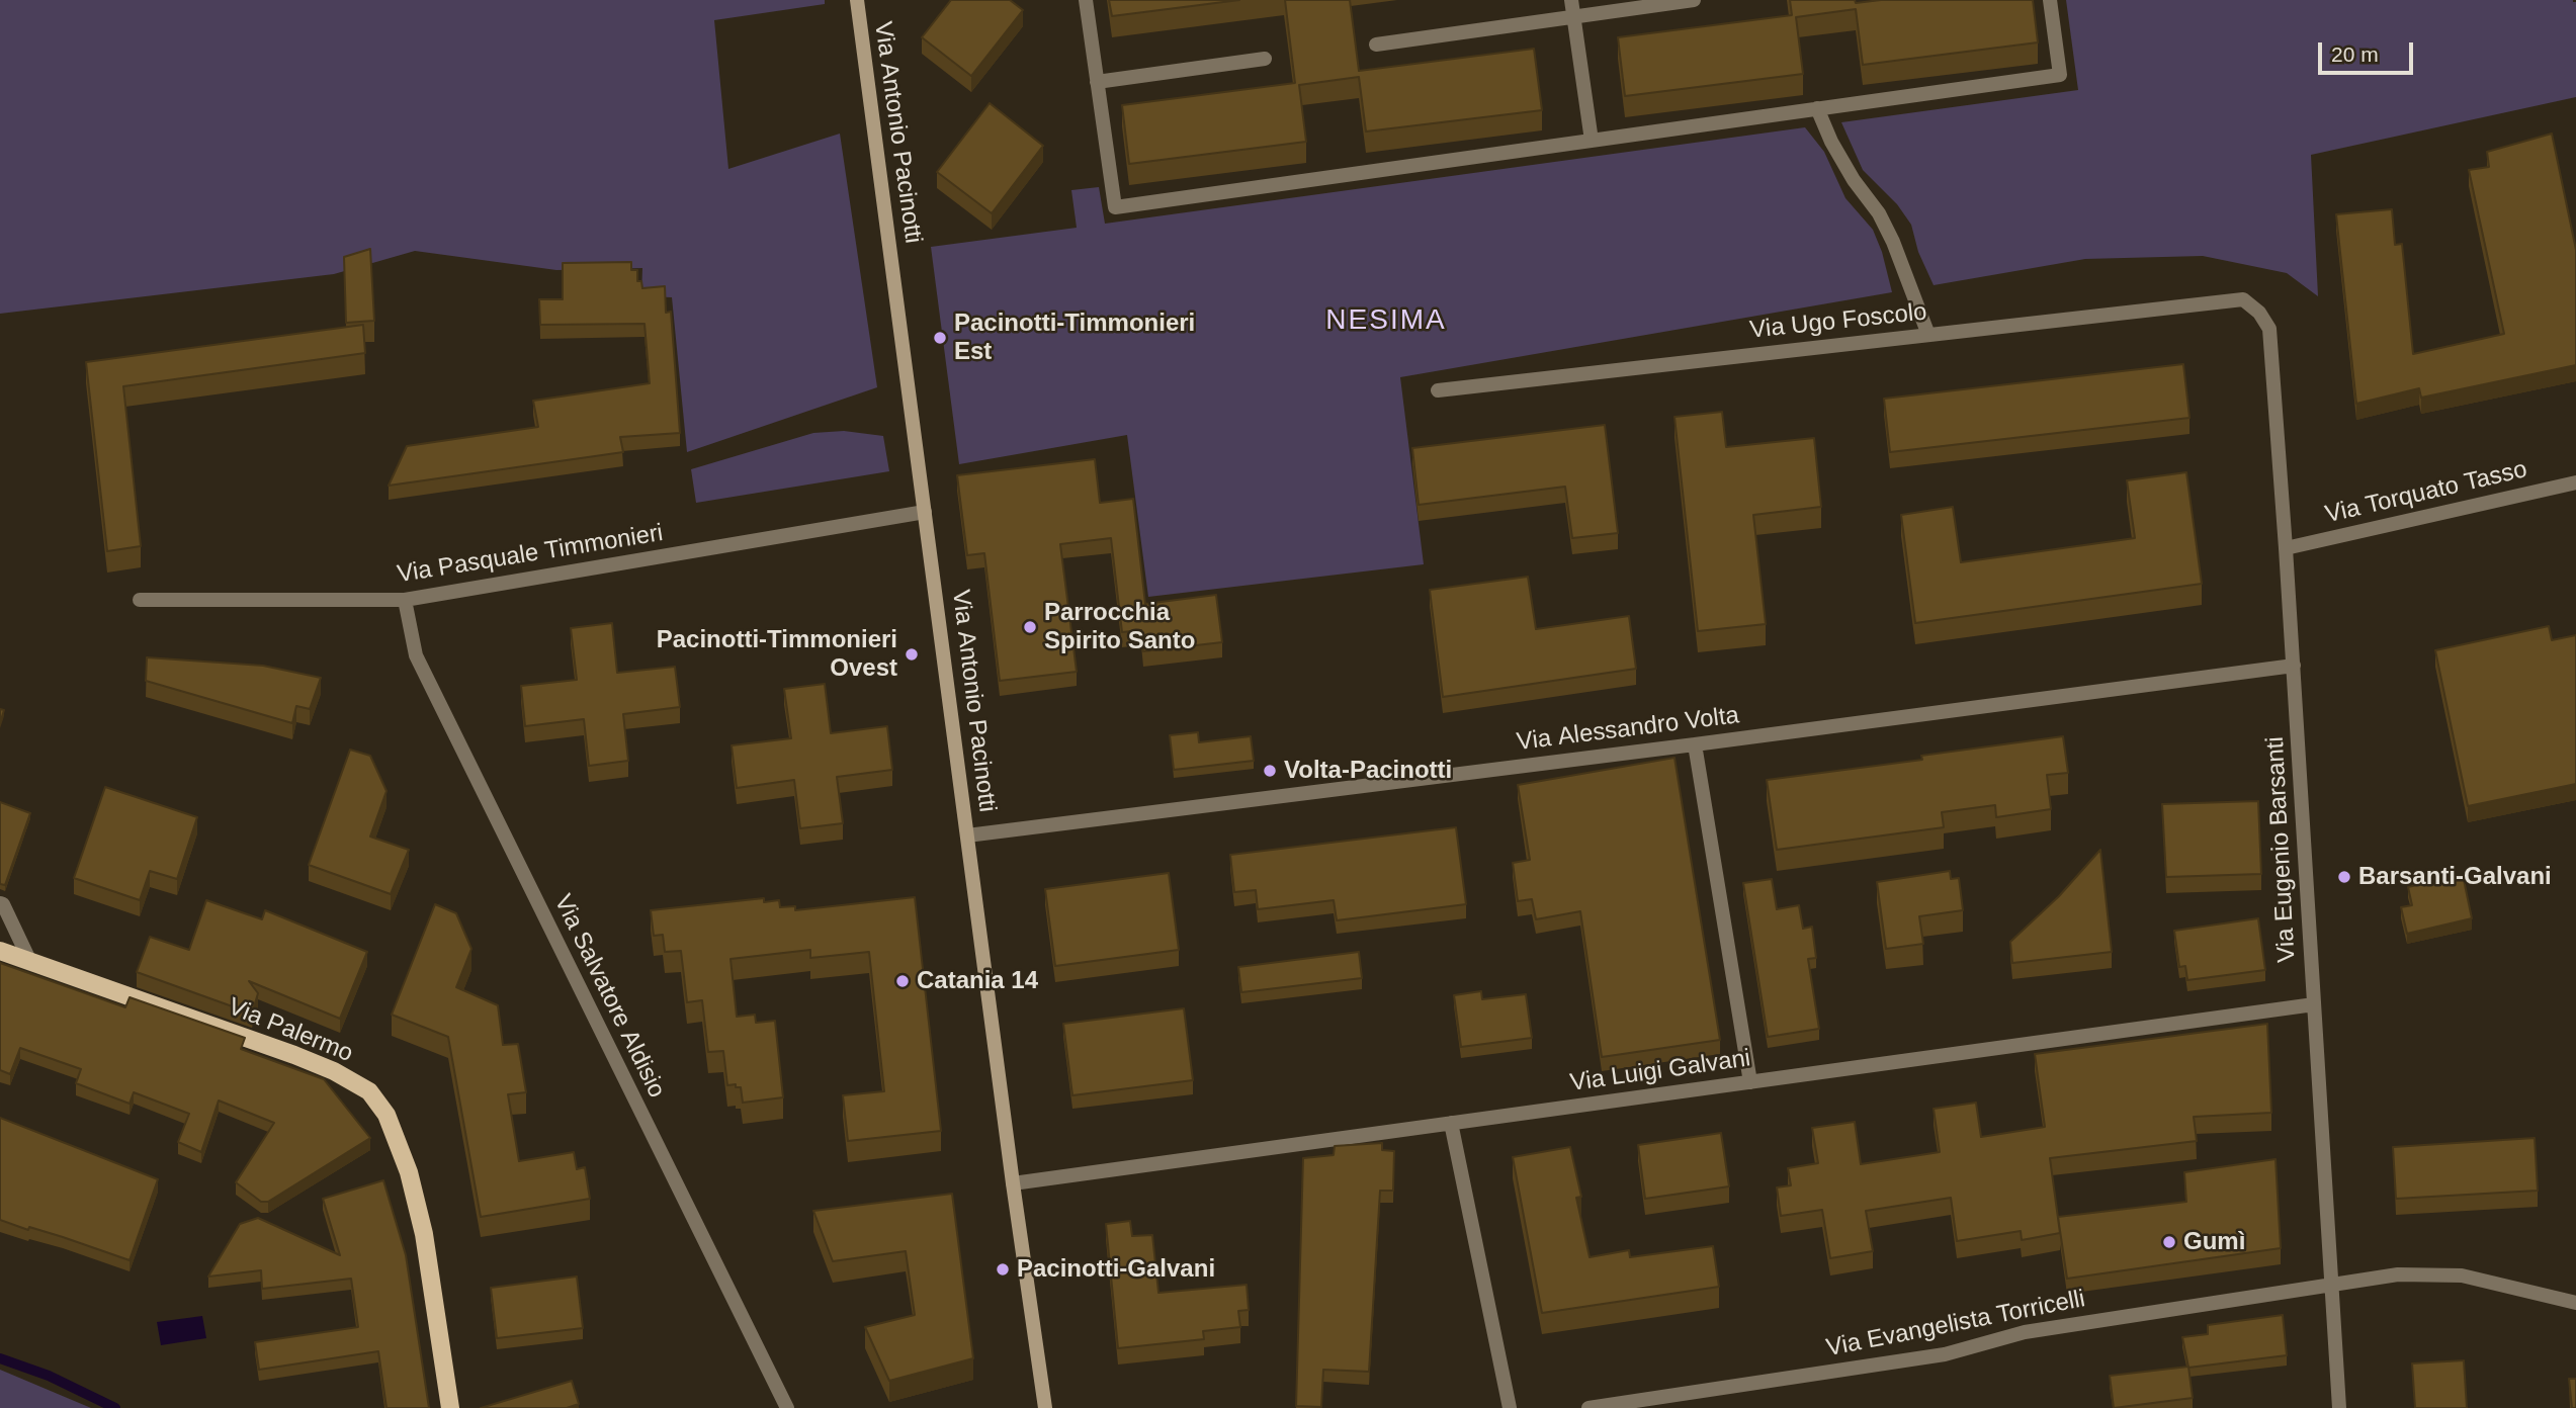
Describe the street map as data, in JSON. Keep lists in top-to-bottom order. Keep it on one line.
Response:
{"streets":{"main road":["Via Antonio Pacinotti","Via Palermo"],"street":["Via Ugo Foscolo","Via Torquato Tasso","Via Pasquale Timmonieri","Via Alessandro Volta","Via Eugenio Barsanti","Via Salvatore Aldisio","Via Luigi Galvani","Via Evangelista Torricelli"]},"crossings":[["Via Antonio Pacinotti","Via Pasquale Timmonieri"],["Via Antonio Pacinotti","Via Alessandro Volta"],["Via Antonio Pacinotti","Via Luigi Galvani"],["Via Ugo Foscolo","Via Eugenio Barsanti"],["Via Torquato Tasso","Via Eugenio Barsanti"],["Via Pasquale Timmonieri","Via Salvatore Aldisio"],["Via Alessandro Volta","Via Eugenio Barsanti"],["Via Eugenio Barsanti","Via Luigi Galvani"],["Via Eugenio Barsanti","Via Evangelista Torricelli"]],"districts":["NESIMA"],"places":["Pacinotti-Timmonieri Est","Parrocchia Spirito Santo","Pacinotti-Timmonieri Ovest","Volta-Pacinotti","Barsanti-Galvani","Catania 14","Gumì","Pacinotti-Galvani"],"scale_bar":"20 m"}
